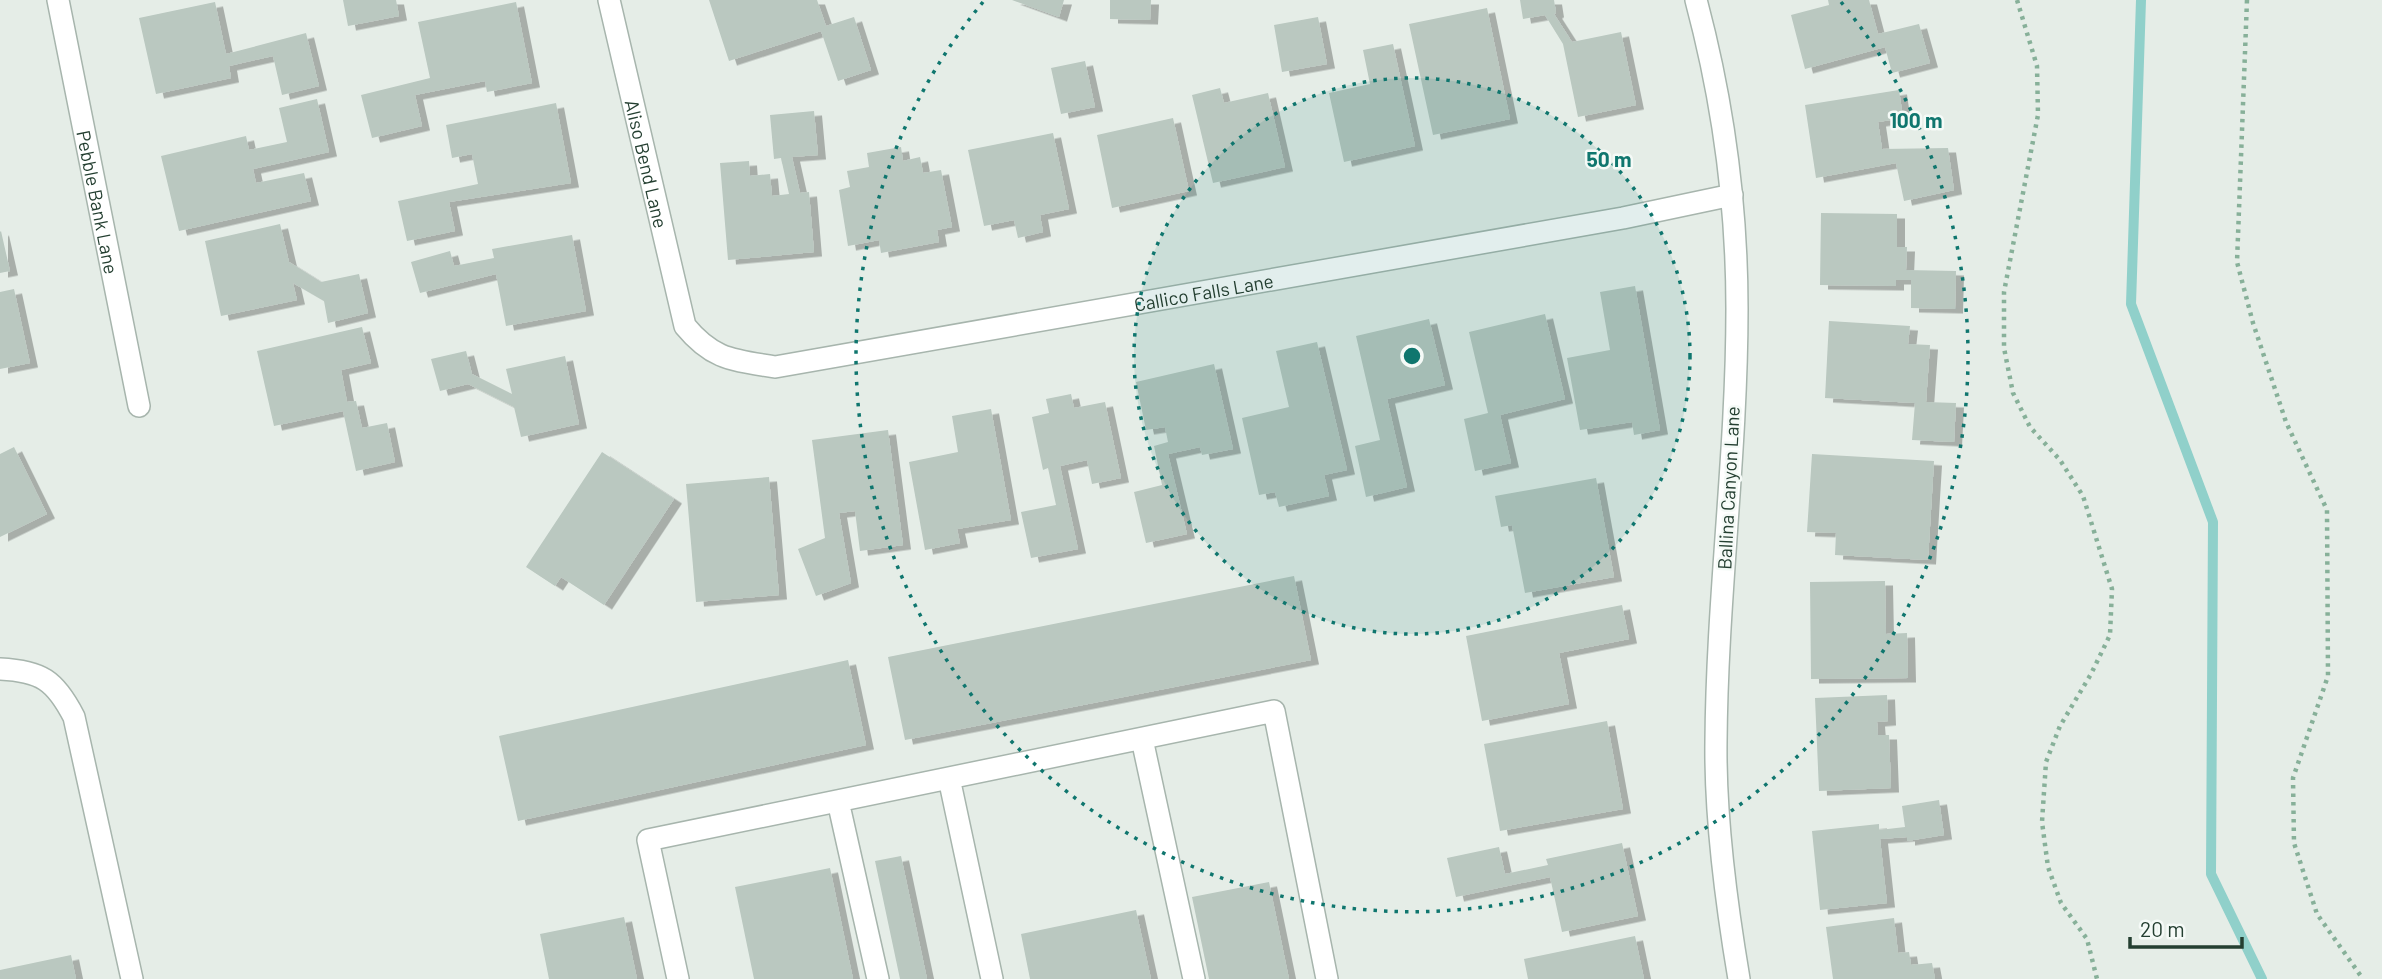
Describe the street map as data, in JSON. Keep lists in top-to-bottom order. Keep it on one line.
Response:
{"streets":{"street":["Aliso Bend Lane","Pebble Bank Lane","Callico Falls Lane","Ballina Canyon Lane"]},"crossings":[["Aliso Bend Lane","Callico Falls Lane"],["Callico Falls Lane","Ballina Canyon Lane"]],"scale_bar":"20 m","rings":["100 m","50 m"]}
